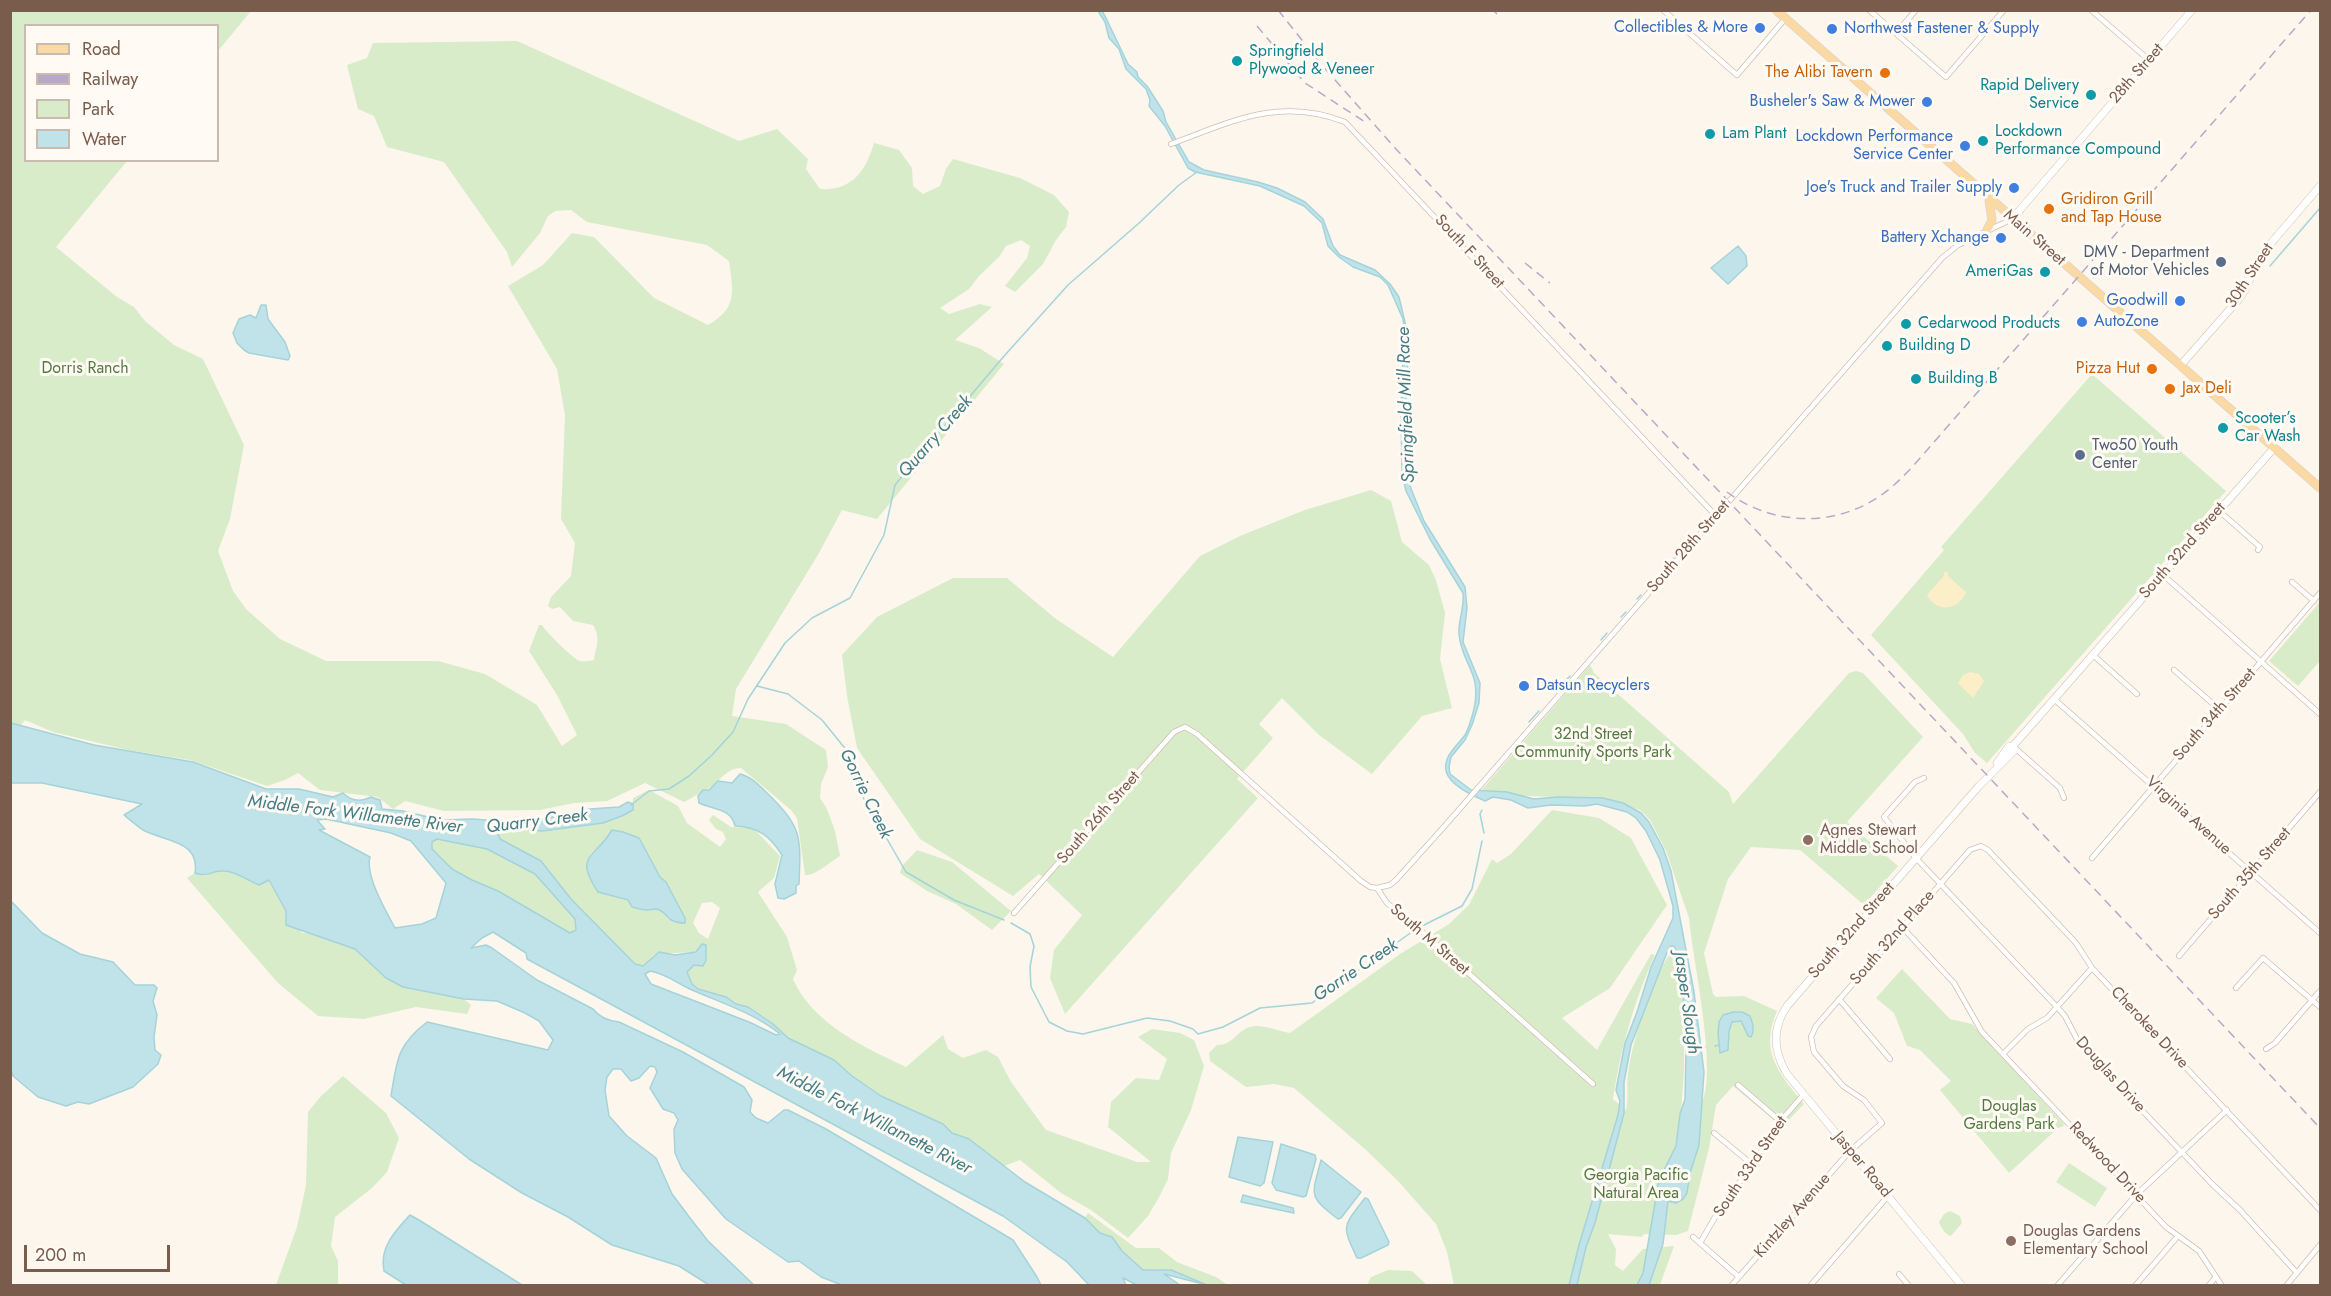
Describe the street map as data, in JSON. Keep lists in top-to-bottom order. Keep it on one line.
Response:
{"streets":{"main road":["Main Street"],"street":["28th Street","South F Street","30th Street","South 28th Street","South 32nd Street","South 34th Street","Virginia Avenue","South 26th Street","South 35th Street","South 32nd Place","South M Street","Cherokee Drive","Douglas Drive","Redwood Drive","Jasper Road","South 33rd Street","Kintzley Avenue"]},"crossings":[["28th Street","Main Street"],["28th Street","South 28th Street"],["Main Street","30th Street"],["Main Street","South 28th Street"],["Main Street","South 32nd Street"],["South F Street","South 28th Street"],["South 28th Street","South M Street"],["South 32nd Street","Virginia Avenue"],["South 32nd Street","Douglas Drive"],["South 32nd Street","Jasper Road"],["South 34th Street","Virginia Avenue"],["Virginia Avenue","South 35th Street"],["South 26th Street","South M Street"],["South 32nd Place","Cherokee Drive"],["South 32nd Place","Douglas Drive"],["South 32nd Place","Redwood Drive"],["South 32nd Place","Kintzley Avenue"],["Jasper Road","South 33rd Street"],["Jasper Road","Kintzley Avenue"]],"water":["Springfield Mill Race","Quarry Creek","Gorrie Creek","Middle Fork Willamette River","Jasper Slough"],"parks":["Dorris Ranch","32nd Street Community Sports Park","Douglas Gardens Park","Georgia Pacific Natural Area"],"places":["Collectibles & More","Northwest Fastener & Supply","Springfield Plywood & Veneer","The Alibi Tavern","Rapid Delivery Service","Busheler's Saw & Mower","Lam Plant","Lockdown Performance Compound","Lockdown Performance Service Center","Joe's Truck and Trailer Supply","Gridiron Grill and Tap House","Battery Xchange","DMV - Department of Motor Vehicles","AmeriGas","Goodwill","AutoZone","Cedarwood Products","Building D","Pizza Hut","Building B","Jax Deli","Scooter’s Car Wash","Two50 Youth Center","Datsun Recyclers","Agnes Stewart Middle School","Douglas Gardens Elementary School"],"legend":["Road","Railway","Park","Water"],"scale_bar":"200 m"}
